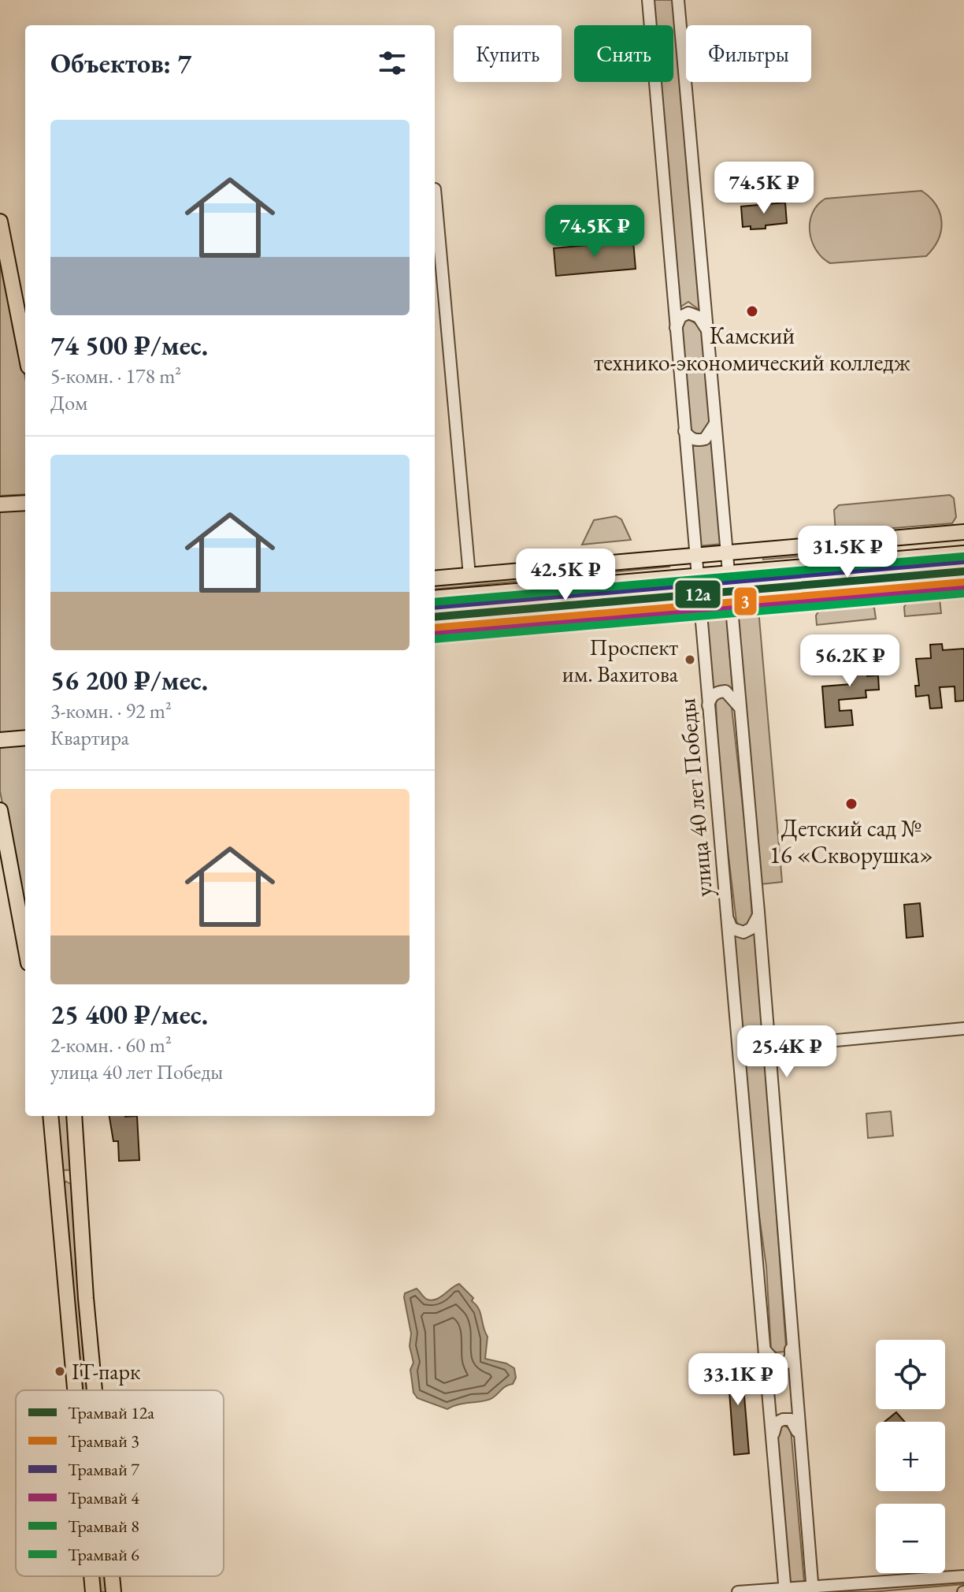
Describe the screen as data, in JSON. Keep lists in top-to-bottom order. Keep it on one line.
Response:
{"streets":{"street":["улица 40 лет Победы"]},"places":["Камский технико-экономический колледж","Проспект им. Вахитова","Детский сад № 16 «Скворушка»","IT-парк"],"lines":["tram line 8","tram line 7","tram line 12а","tram line 3","tram line 4","tram line 6"],"legend":["Трамвай 12а","Трамвай 3","Трамвай 7","Трамвай 4","Трамвай 8","Трамвай 6"],"page":{"chip":["Купить","Снять","Фильтры"],"heading":"Объектов: 7","list":[{"name":"74 500 ₽/мес.","note":"5-комн. · 178 m² · Дом"},{"name":"56 200 ₽/мес.","note":"3-комн. · 92 m² · Квартира"},{"name":"25 400 ₽/мес.","note":"2-комн. · 60 m² · улица 40 лет Победы"}],"price":["74.5K ₽","74.5K ₽","31.5K ₽","42.5K ₽","56.2K ₽","25.4K ₽","33.1K ₽"],"map_buttons":["+","−"]}}
